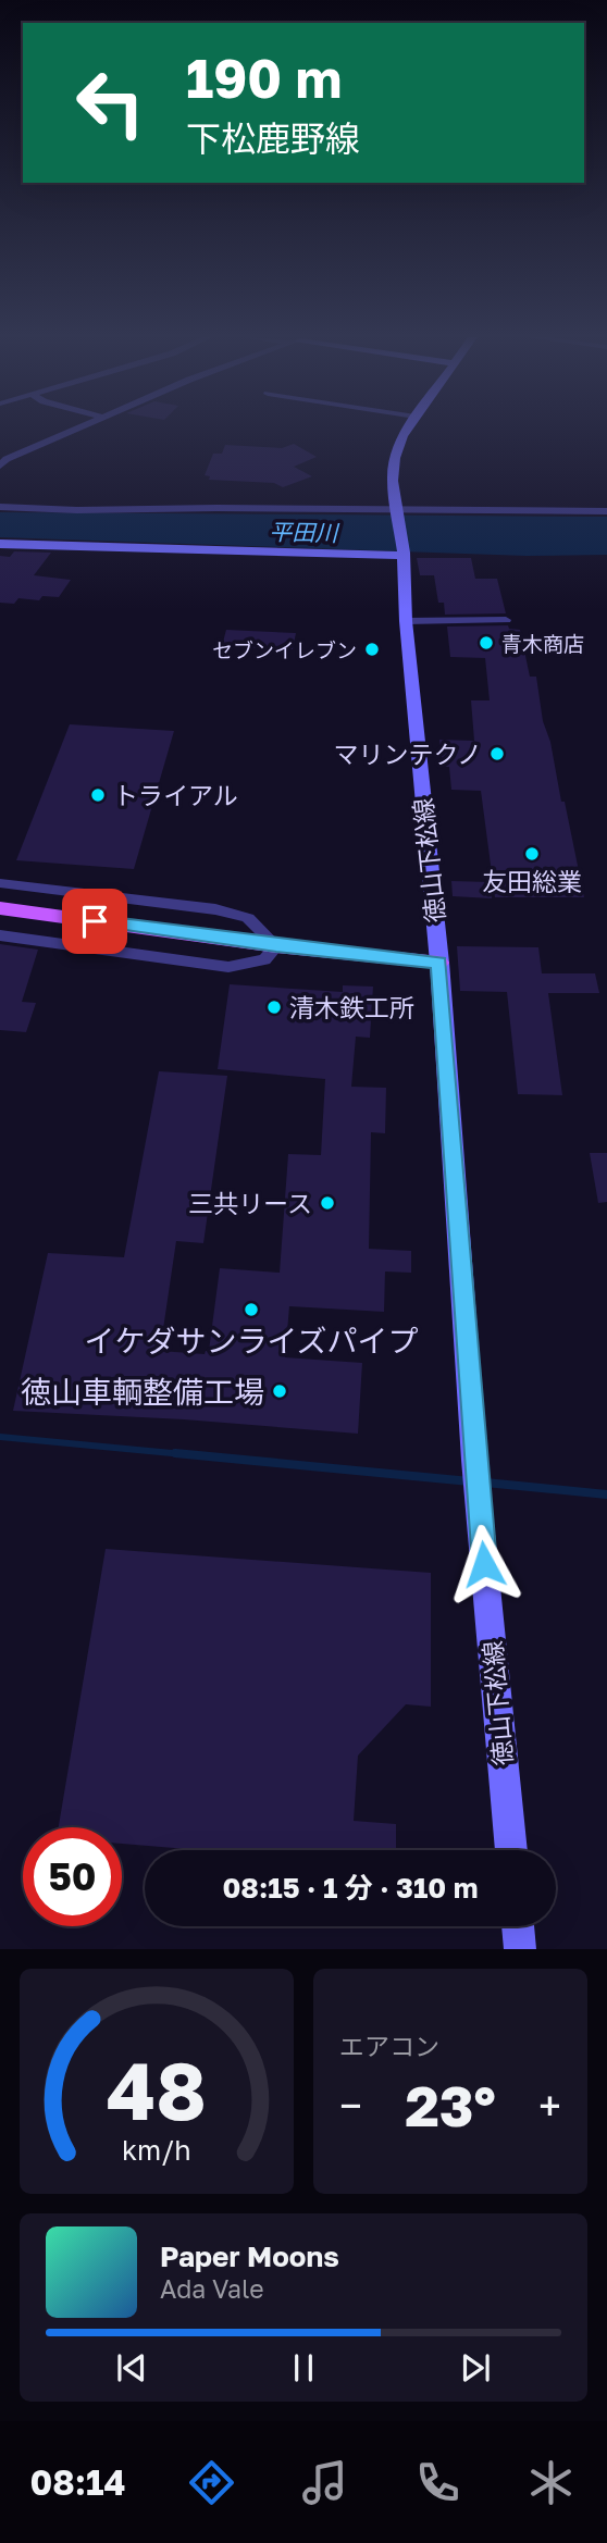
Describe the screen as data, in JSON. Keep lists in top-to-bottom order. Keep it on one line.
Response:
{"streets":{"main road":["徳山下松線"]},"water":["平田川"],"places":["青木商店","セブンイレブン","マリンテクノ","トライアル","友田総業","清木鉄工所","三共リース","イケダサンライズパイプ","徳山車輌整備工場"],"page":{"turn":["190 m","下松鹿野線"],"limit":"50","trip":"08:15 · 1 分 · 310 m","tile":"エアコン","heat":["−","23°","+"],"song":["Paper Moons","Ada Vale"],"tabs":"08:14","gauge":["48","km/h"]}}
